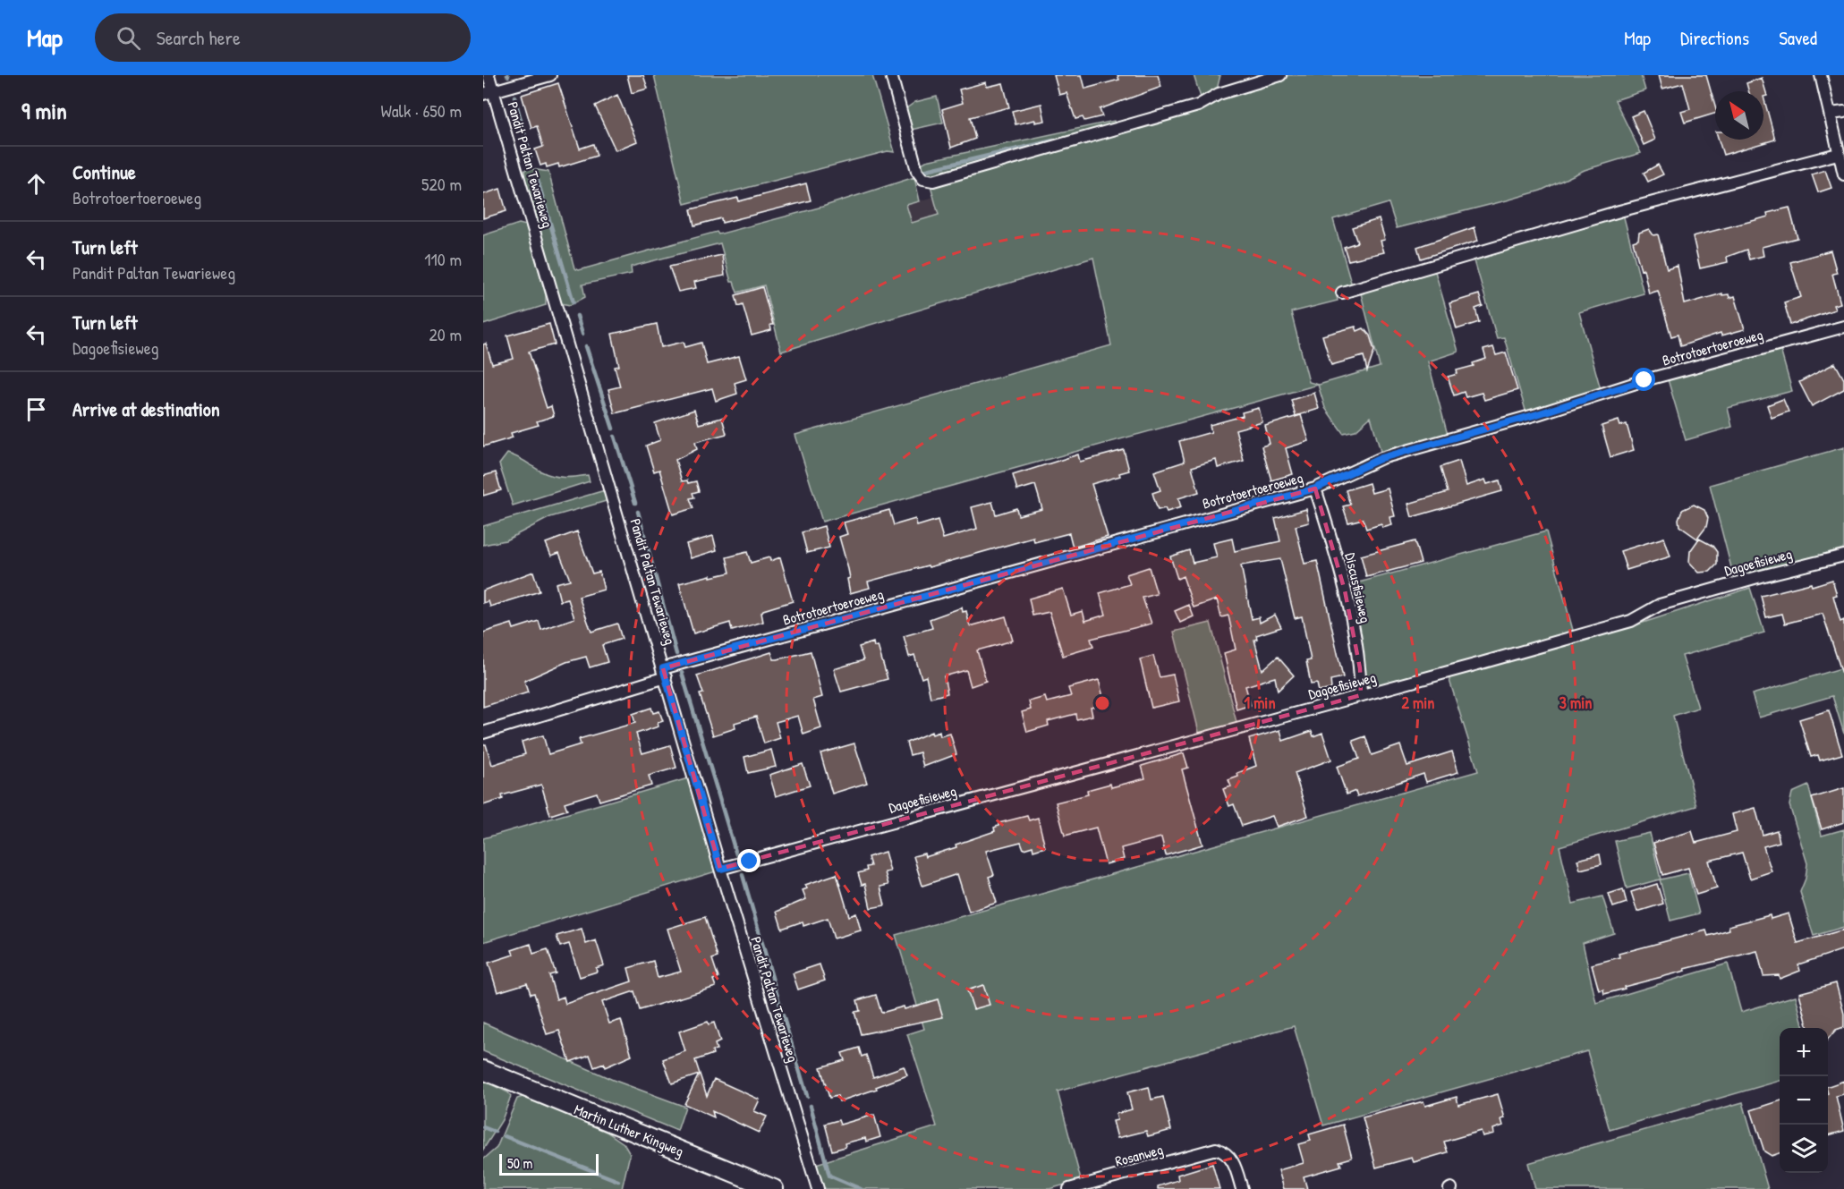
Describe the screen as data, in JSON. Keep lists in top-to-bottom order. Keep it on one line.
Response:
{"streets":{"main road":["Martin Luther Kingweg"],"street":["Pandit Paltan Tewarieweg","Botrotoertoeroeweg","Dagoefisieweg","Discusfisieweg","Rosanweg"]},"crossings":[["Pandit Paltan Tewarieweg","Botrotoertoeroeweg"],["Pandit Paltan Tewarieweg","Dagoefisieweg"],["Botrotoertoeroeweg","Discusfisieweg"],["Dagoefisieweg","Discusfisieweg"]],"scale_bar":"50 m","north":"top left","page":{"header":"Map","search":"Search here","nav":["Map","Directions","Saved"],"heading":["9 min","Walk · 650 m"],"list":[["Continue","Botrotoertoeroeweg","520 m"],["Turn left","Pandit Paltan Tewarieweg","110 m"],["Turn left","Dagoefisieweg","20 m"],"Arrive at destination"],"map_buttons":["+","−"],"scale":"50 m"},"rings":["1 min","2 min","3 min"]}
